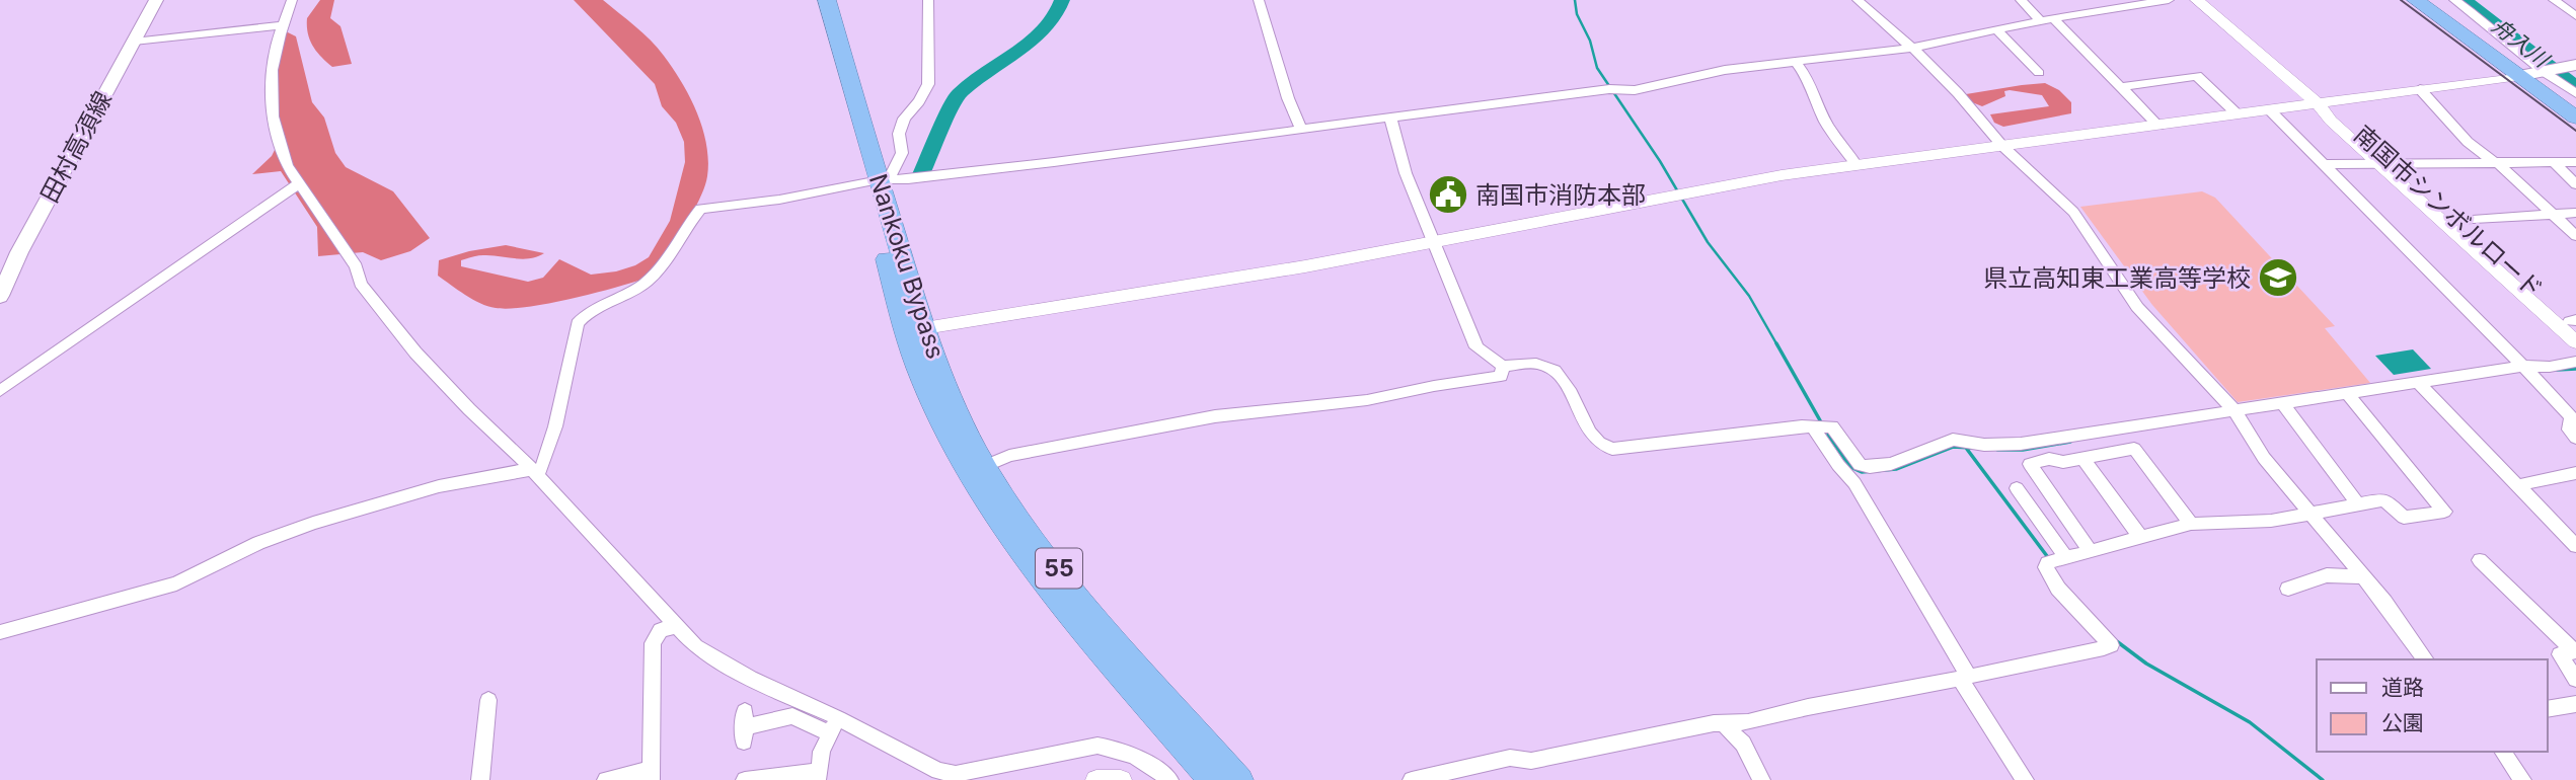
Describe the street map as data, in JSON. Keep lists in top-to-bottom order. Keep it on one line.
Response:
{"streets":{"highway":["Nankoku Bypass","55"],"main road":["田村高須線"],"street":["南国市シンボルロード"]},"water":["舟入川"],"places":{"public building":["南国市消防本部"],"school or university":["県立高知東工業高等学校"]},"legend":["道路","公園"]}
